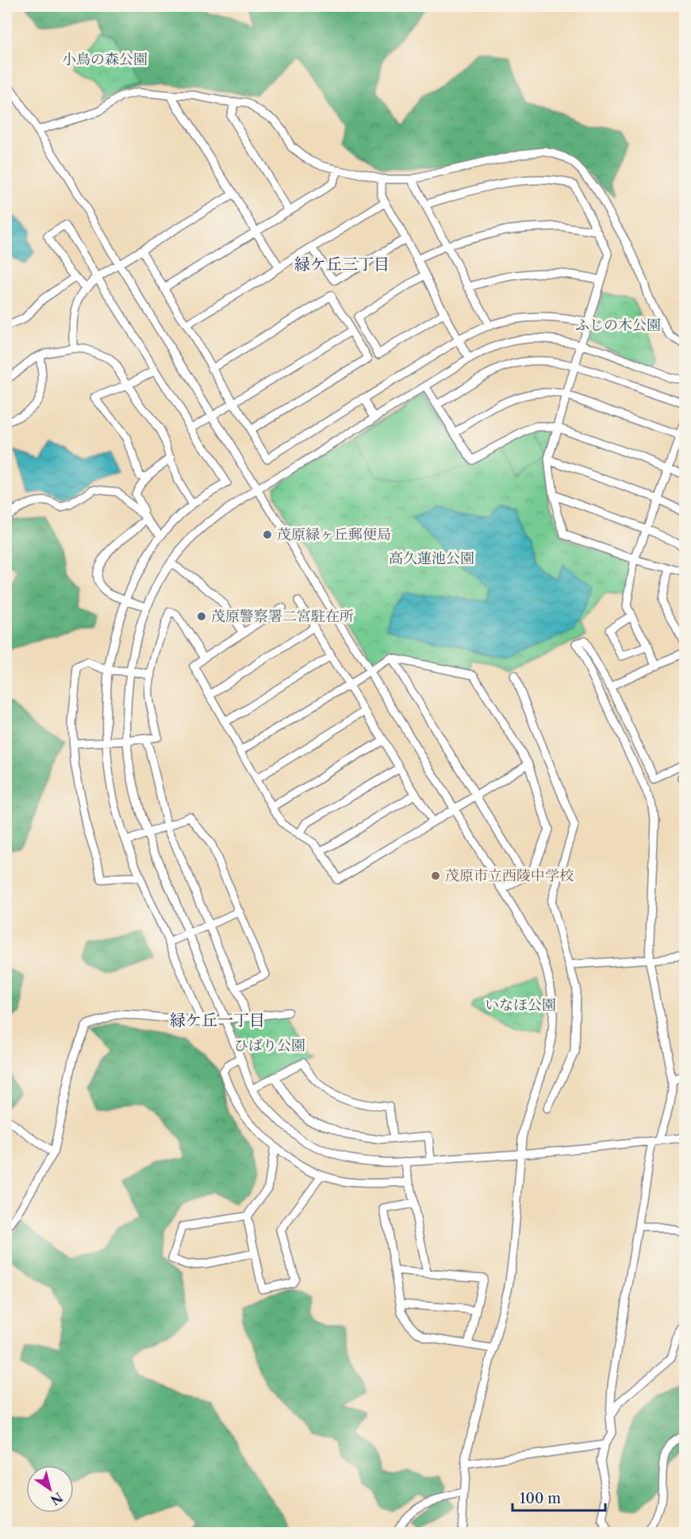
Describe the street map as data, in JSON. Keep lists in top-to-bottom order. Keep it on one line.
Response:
{"districts":["緑ケ丘三丁目","緑ケ丘一丁目"],"parks":["小鳥の森公園","ふじの木公園","高久蓮池公園","いなほ公園","ひばり公園"],"places":["茂原緑ヶ丘郵便局","茂原警察署二宮駐在所","茂原市立西陵中学校"],"scale_bar":"100 m","north":"bottom right"}
